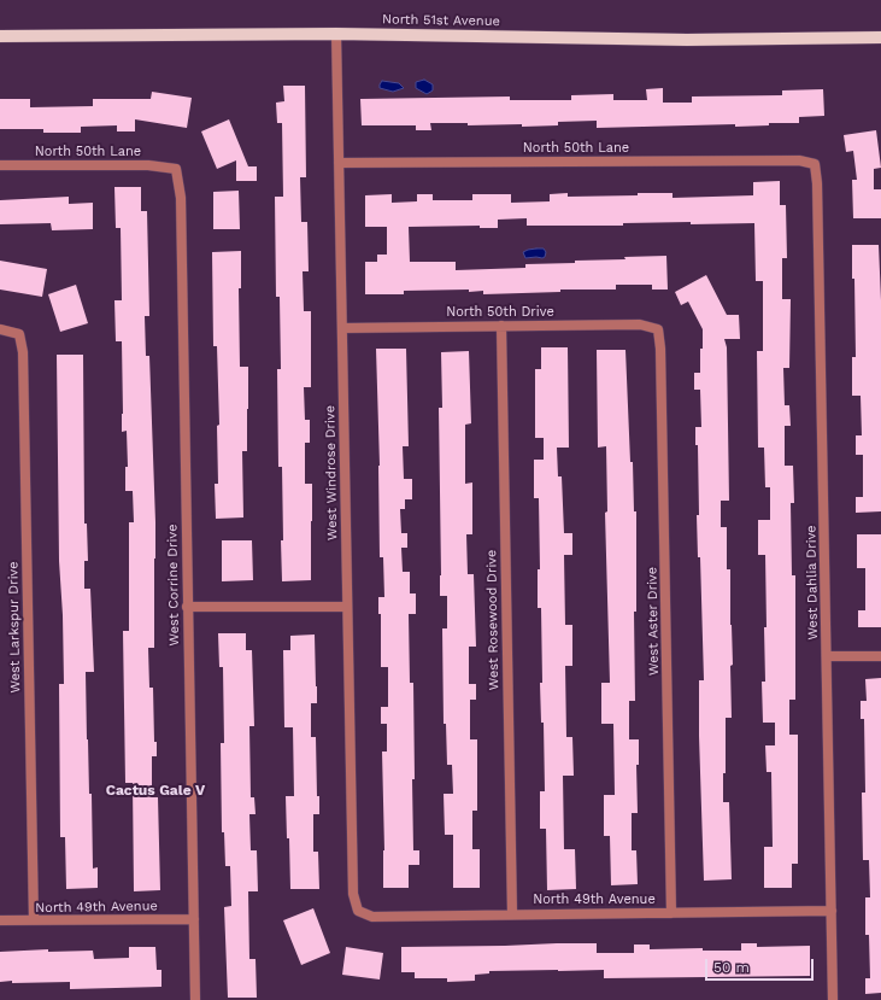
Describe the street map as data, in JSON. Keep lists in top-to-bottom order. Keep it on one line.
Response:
{"streets":{"main road":["North 51st Avenue"],"street":["North 50th Lane","North 50th Drive","West Windrose Drive","West Dahlia Drive","West Corrine Drive","West Rosewood Drive","West Aster Drive","West Larkspur Drive","North 49th Avenue"]},"crossings":[["North 51st Avenue","West Windrose Drive"],["North 50th Lane","West Windrose Drive"],["North 50th Lane","West Dahlia Drive"],["North 50th Lane","West Corrine Drive"],["North 50th Drive","West Windrose Drive"],["North 50th Drive","West Rosewood Drive"],["North 50th Drive","West Aster Drive"],["West Windrose Drive","North 49th Avenue"],["West Dahlia Drive","North 49th Avenue"],["West Corrine Drive","North 49th Avenue"],["West Rosewood Drive","North 49th Avenue"],["West Aster Drive","North 49th Avenue"],["West Larkspur Drive","North 49th Avenue"]],"districts":["Cactus Gale V"],"scale_bar":"50 m"}
